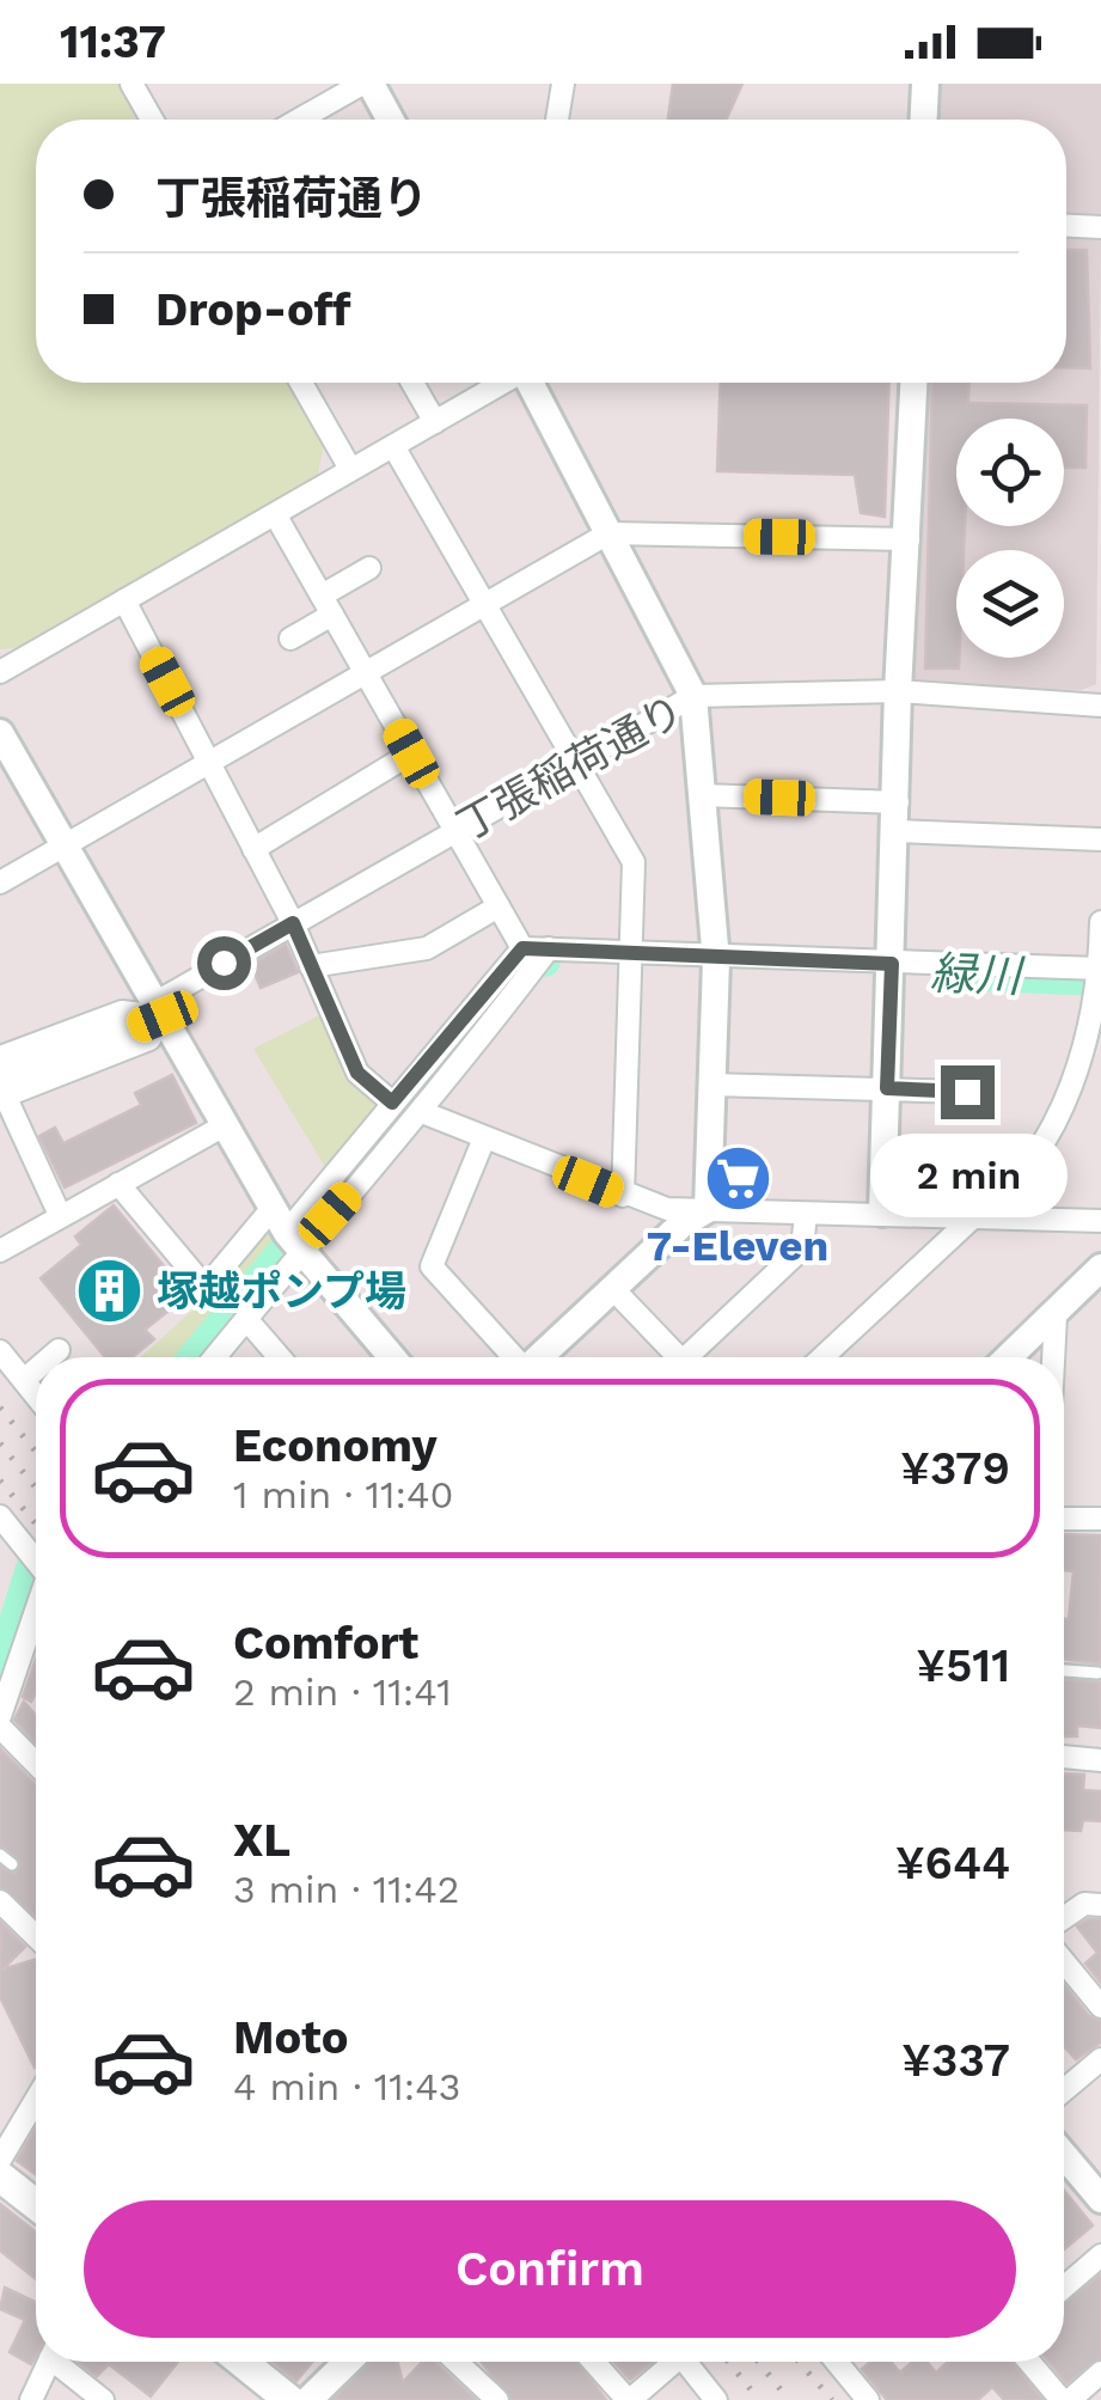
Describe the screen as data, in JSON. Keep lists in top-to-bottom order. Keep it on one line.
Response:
{"streets":{"street":["丁張稲荷通り"]},"water":["緑川"],"places":{"supermarket":["7-Eleven"],"building":["塚越ポンプ場"]},"page":{"status":"11:37","banner":["丁張稲荷通り","Drop-off"],"bubble":"2 min","list":[{"name":"Economy","note":"1 min · 11:40","value":"¥379"},{"name":"Comfort","note":"2 min · 11:41","value":"¥511"},{"name":"XL","note":"3 min · 11:42","value":"¥644"},{"name":"Moto","note":"4 min · 11:43","value":"¥337"}],"buttons":"Confirm"}}
